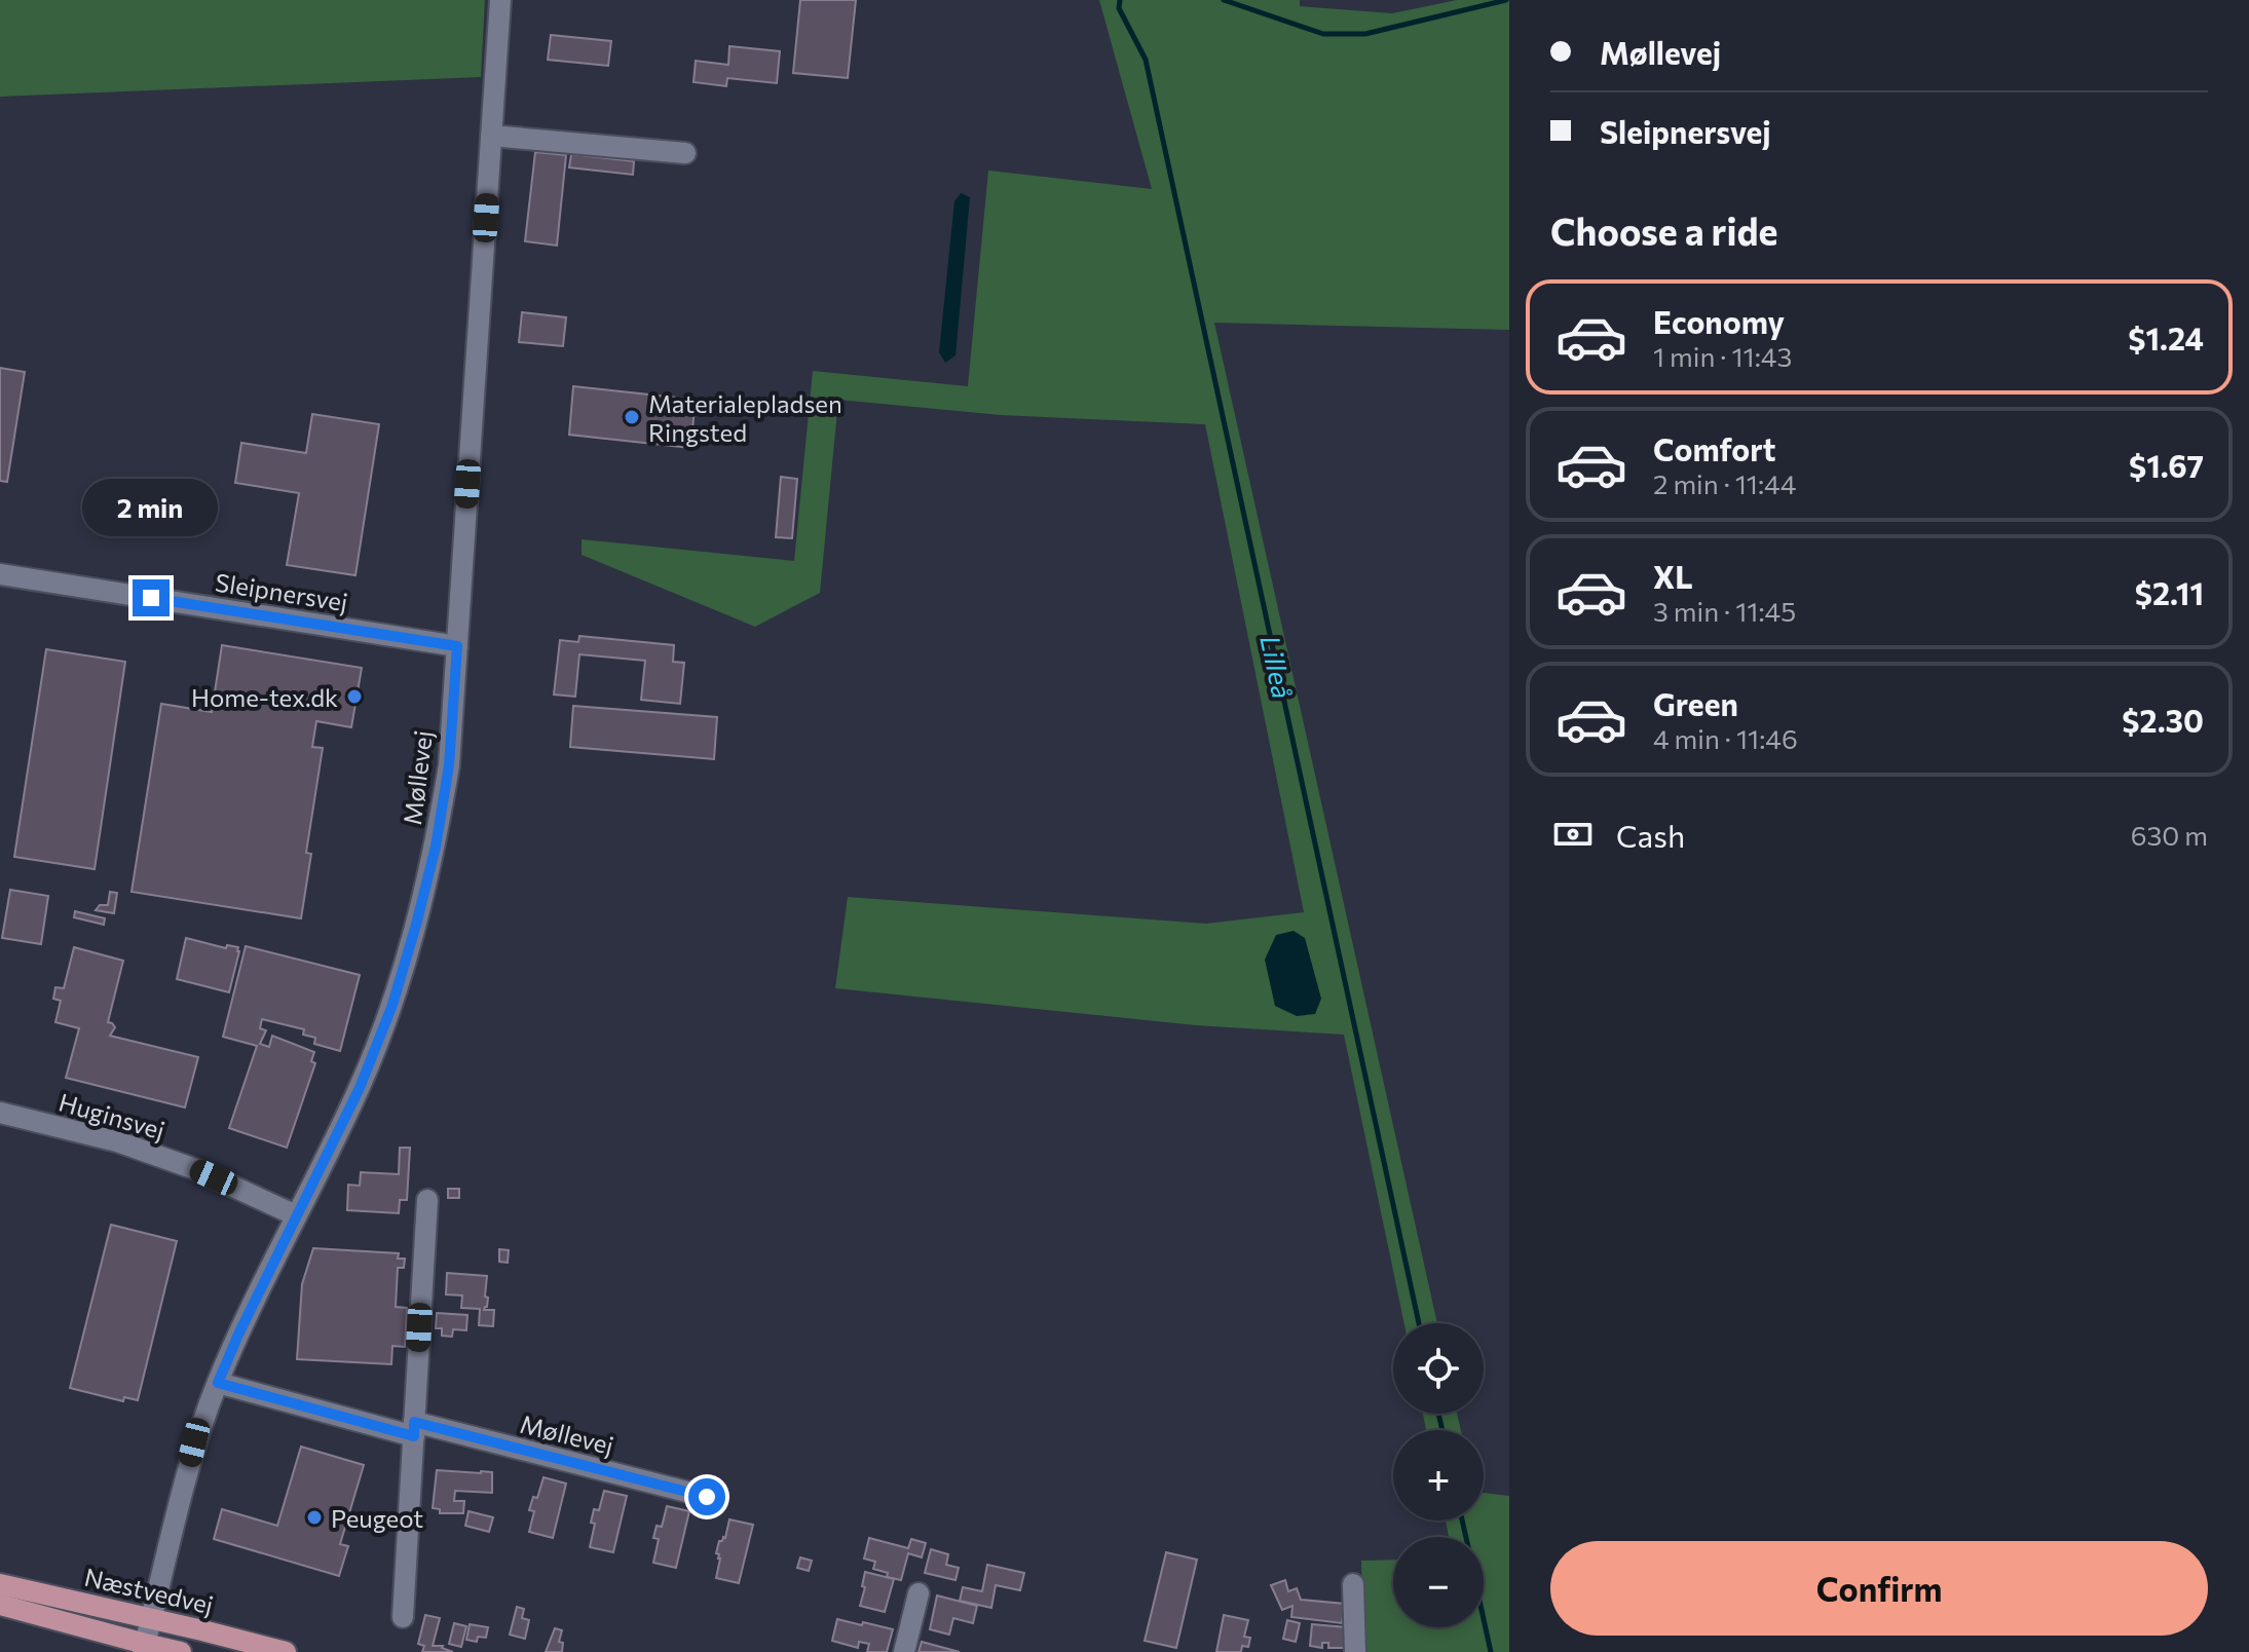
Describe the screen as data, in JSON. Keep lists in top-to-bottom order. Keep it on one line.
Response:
{"streets":{"main road":["Næstvedvej"],"street":["Sleipnersvej","Møllevej","Huginsvej"]},"crossings":[["Sleipnersvej","Møllevej"],["Møllevej","Huginsvej"],["Møllevej","Næstvedvej"]],"water":["Lilleå"],"places":["Materialepladsen Ringsted","Home-tex.dk","Peugeot"],"page":{"banner":["Møllevej","Sleipnersvej"],"heading":"Choose a ride","list":[{"name":"Economy","note":"1 min · 11:43","value":"$1.24"},{"name":"Comfort","note":"2 min · 11:44","value":"$1.67"},{"name":"XL","note":"3 min · 11:45","value":"$2.11"},{"name":"Green","note":"4 min · 11:46","value":"$2.30"}],"bubble":"2 min","pay":["Cash","630 m"],"map_buttons":["+","−"],"buttons":"Confirm"}}
